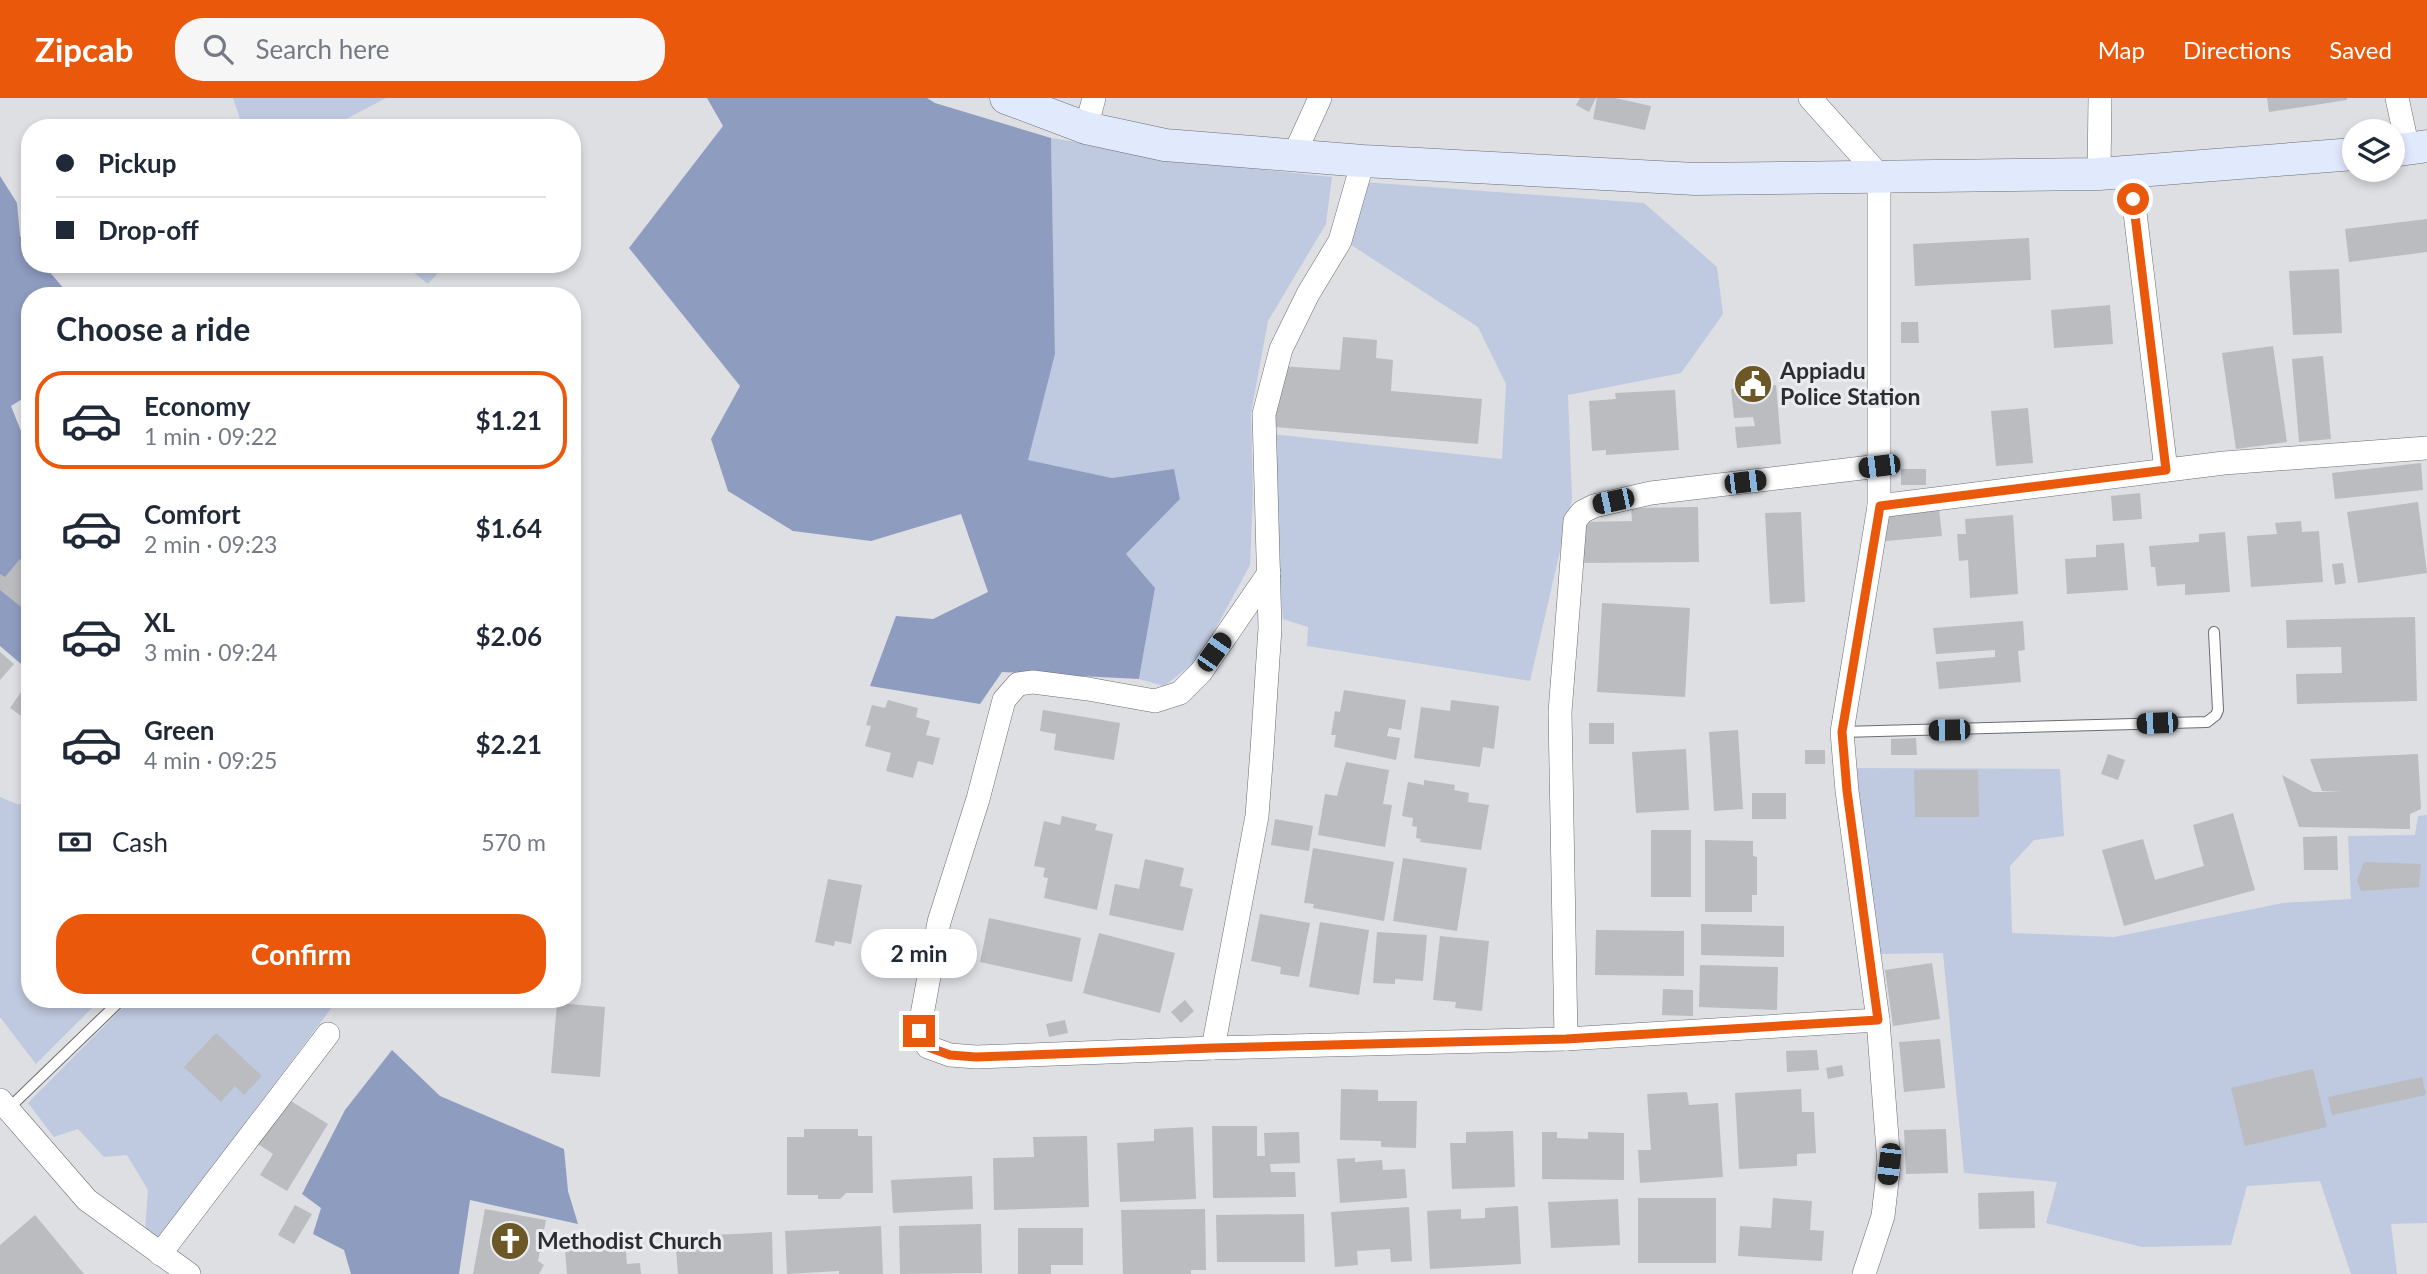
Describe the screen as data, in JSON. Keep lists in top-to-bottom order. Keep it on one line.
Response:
{"places":{"public building":["Appiadu Police Station"],"church":["Methodist Church"]},"page":{"header":"Zipcab","search":"Search here","nav":["Map","Directions","Saved"],"banner":["Pickup","Drop-off"],"heading":"Choose a ride","list":[{"name":"Economy","note":"1 min · 09:22","value":"$1.21"},{"name":"Comfort","note":"2 min · 09:23","value":"$1.64"},{"name":"XL","note":"3 min · 09:24","value":"$2.06"},{"name":"Green","note":"4 min · 09:25","value":"$2.21"}],"pay":["Cash","570 m"],"buttons":"Confirm","bubble":"2 min"}}
